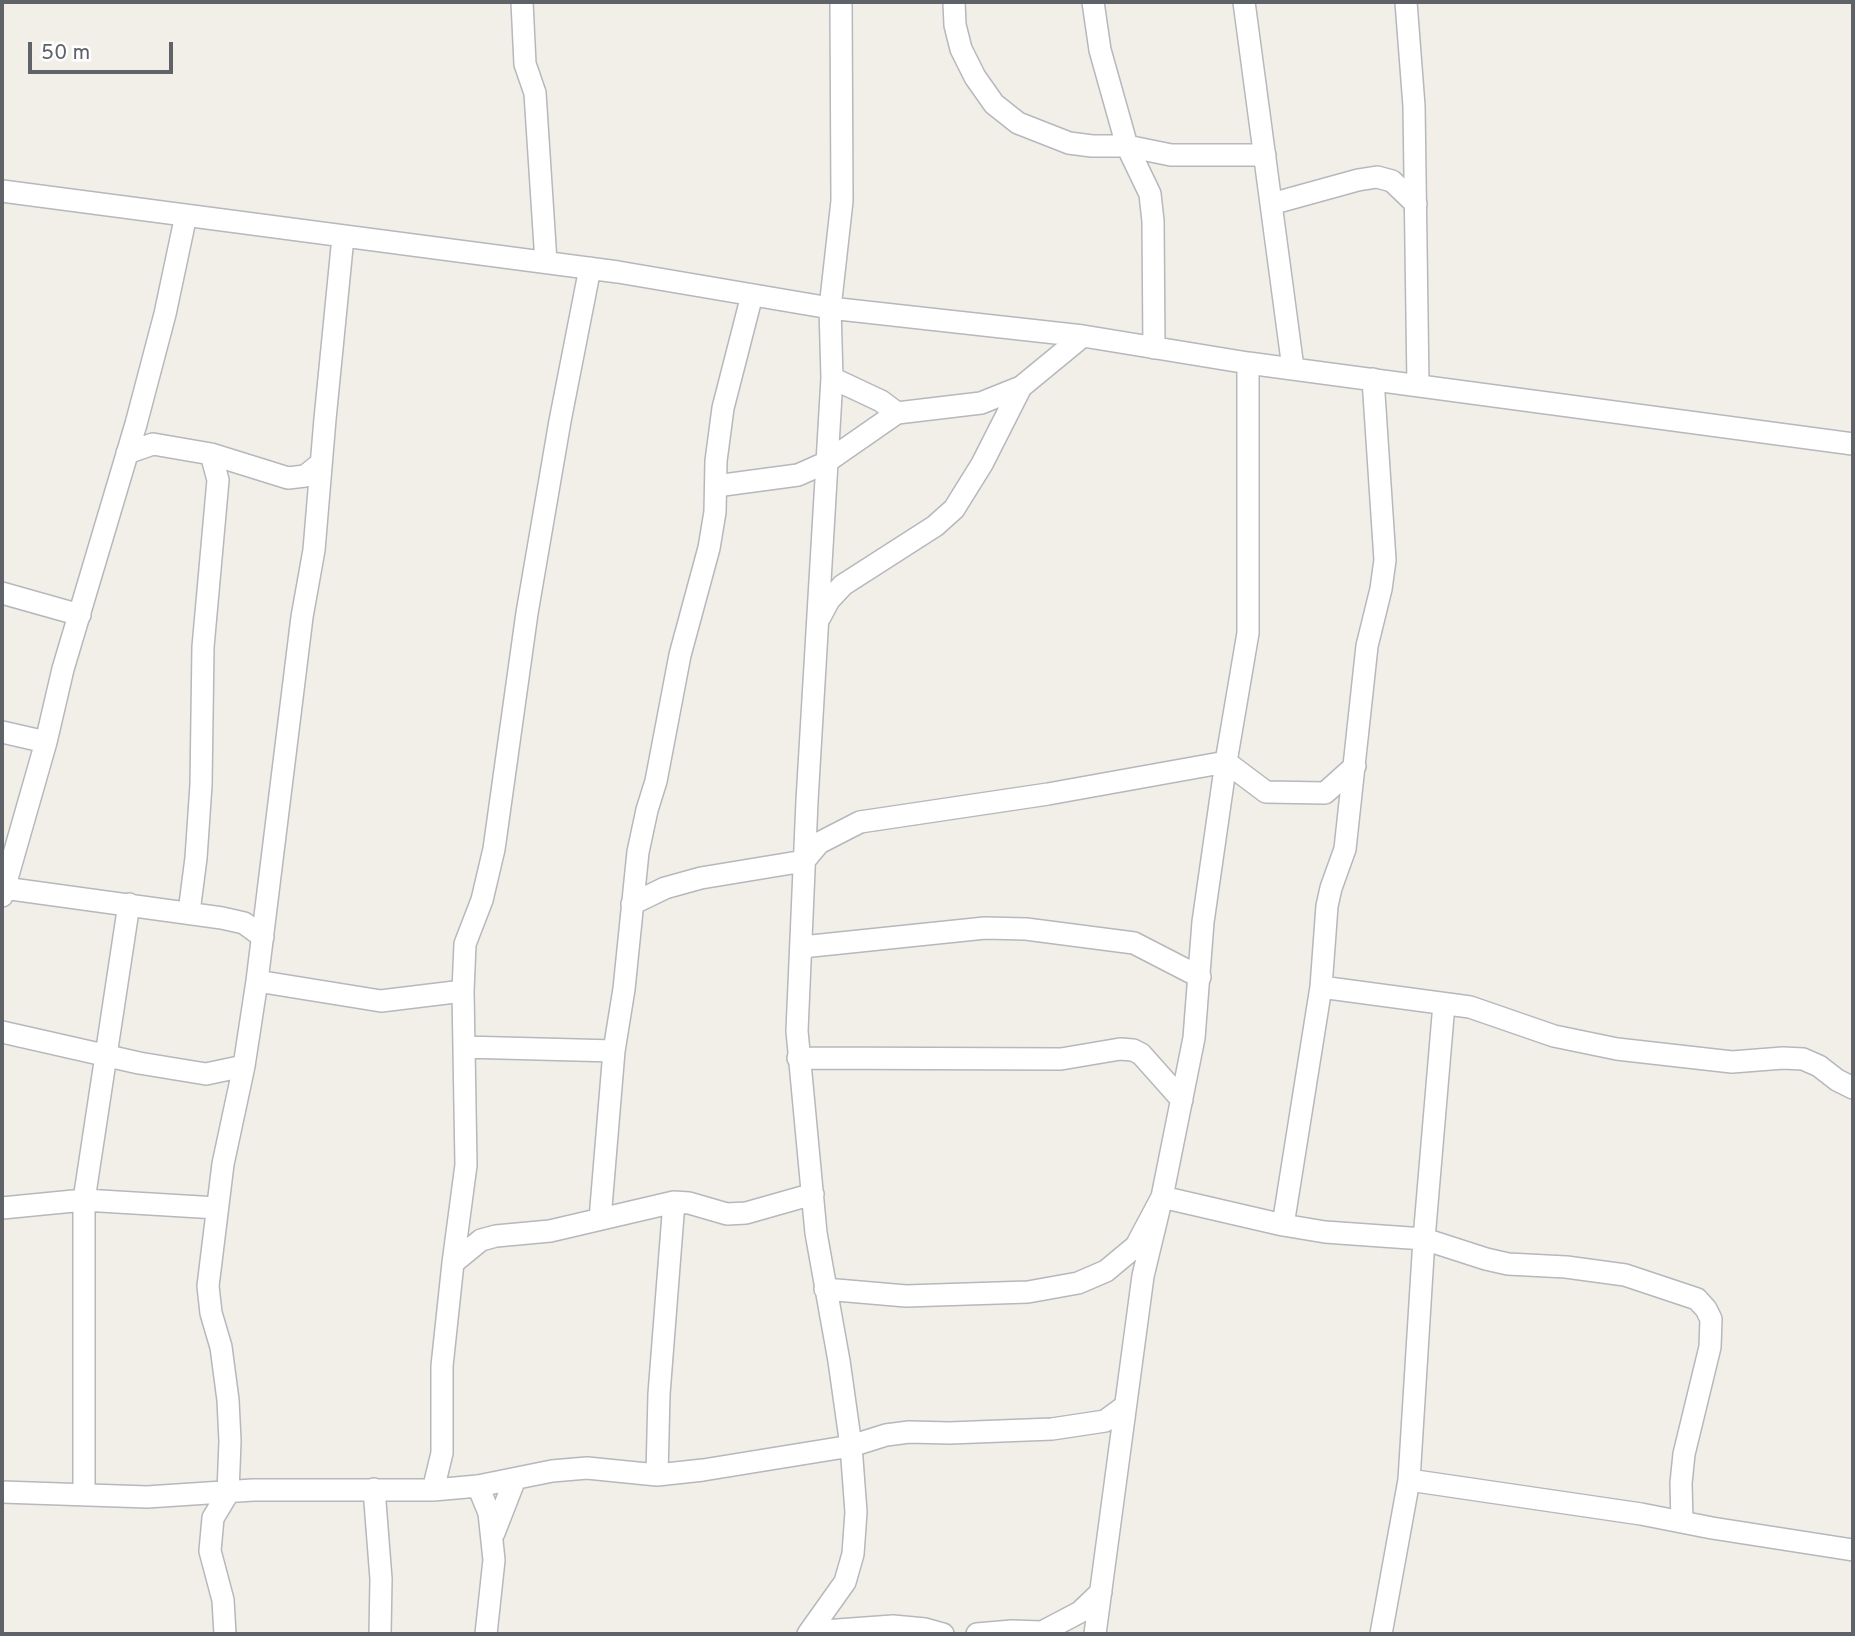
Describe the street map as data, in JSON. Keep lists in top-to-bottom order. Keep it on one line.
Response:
{"scale_bar":"50 m"}
